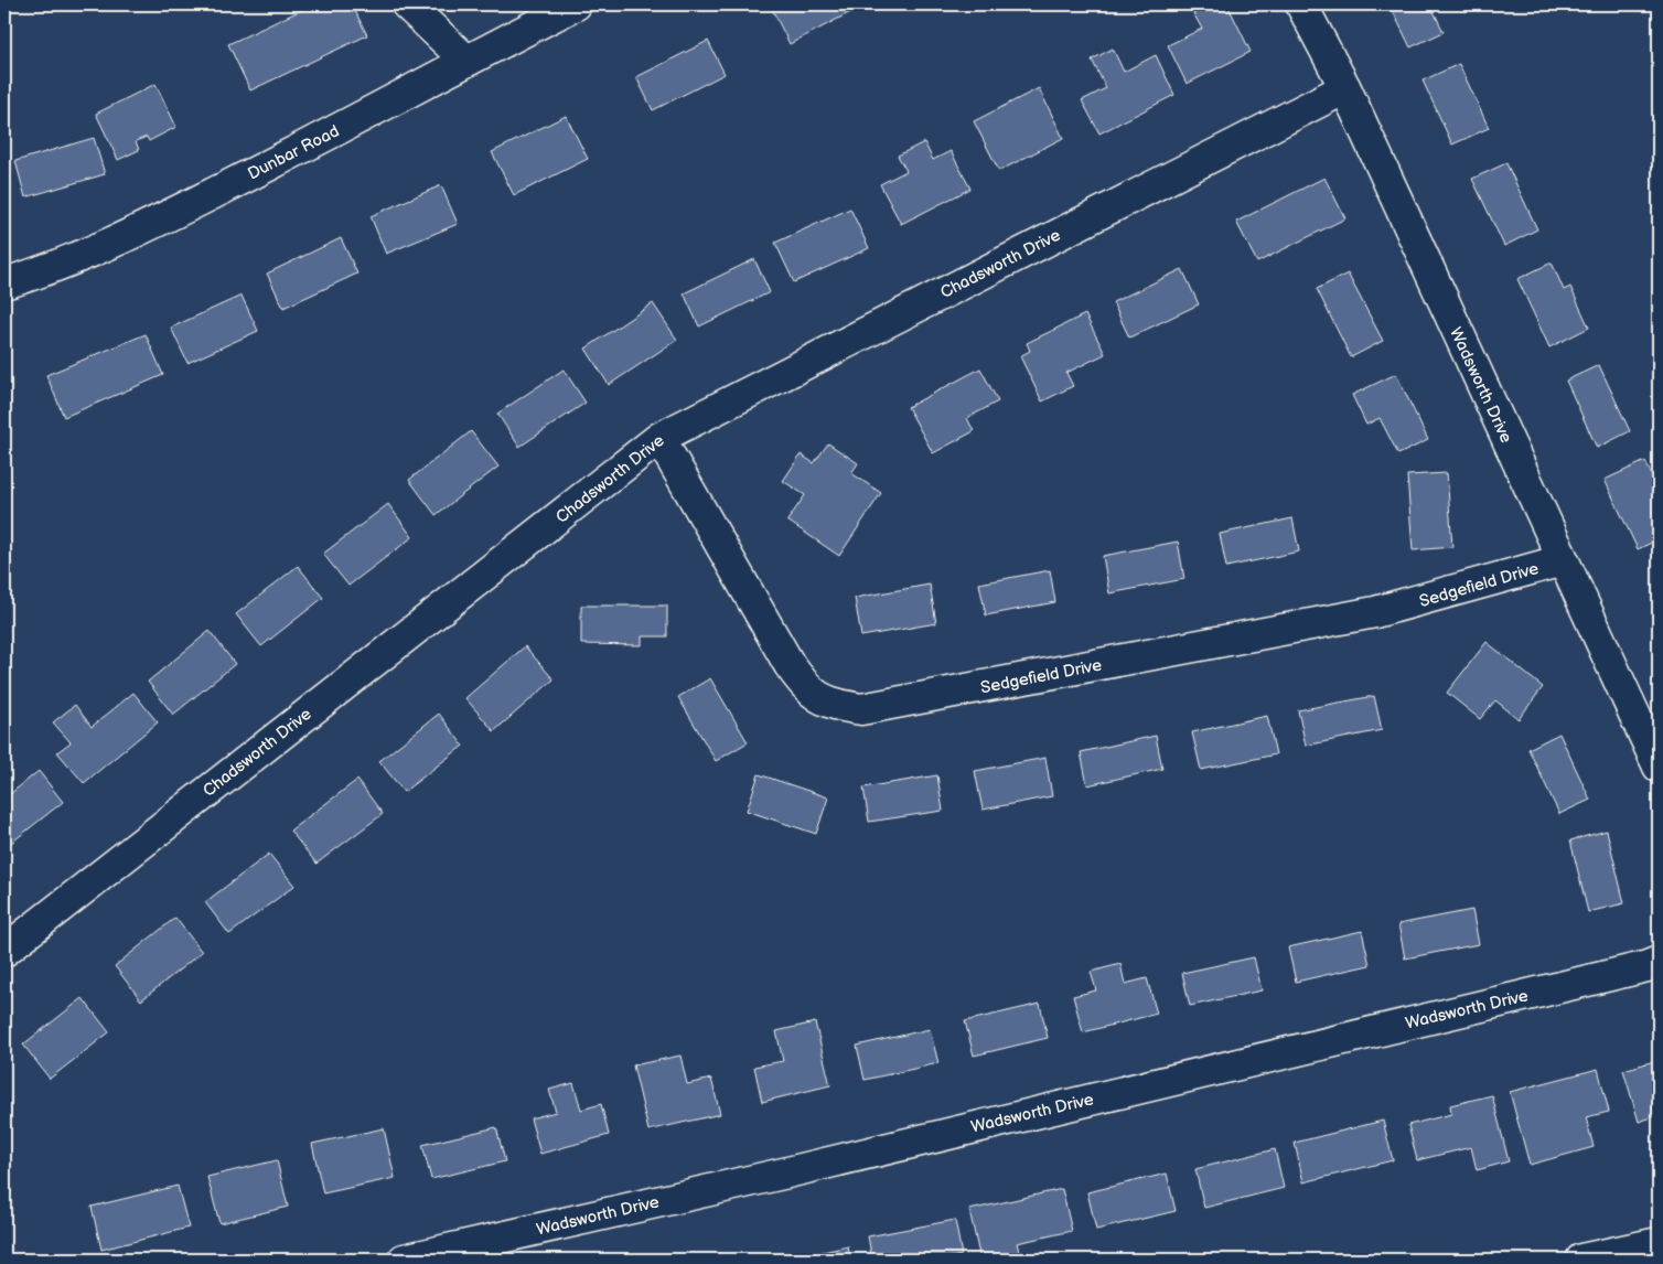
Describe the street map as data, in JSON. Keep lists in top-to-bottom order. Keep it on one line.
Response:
{"streets":{"street":["Dunbar Road","Chadsworth Drive","Wadsworth Drive","Sedgefield Drive"]},"crossings":[["Chadsworth Drive","Wadsworth Drive"],["Chadsworth Drive","Sedgefield Drive"],["Wadsworth Drive","Sedgefield Drive"]]}
